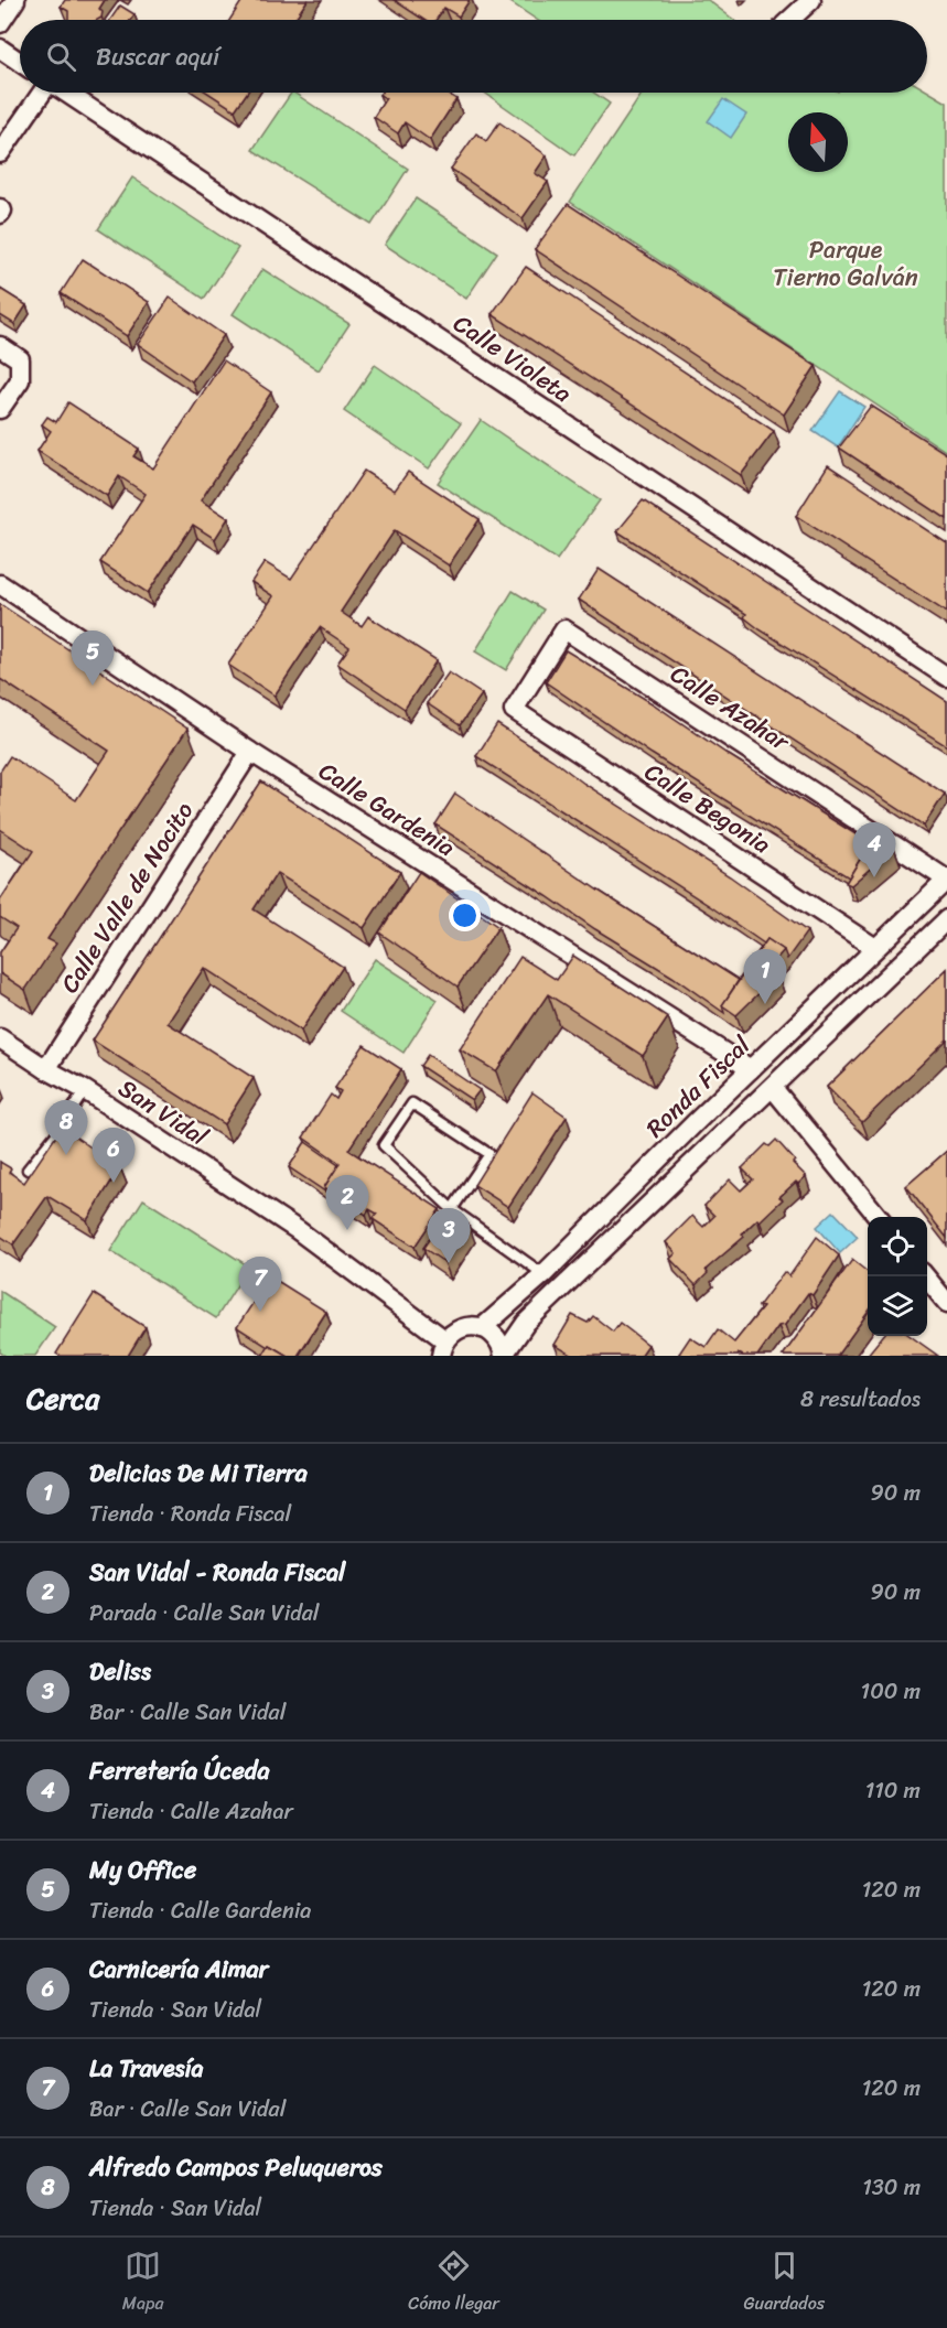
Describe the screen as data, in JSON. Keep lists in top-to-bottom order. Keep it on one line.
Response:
{"streets":{"street":["Calle Violeta","Calle Azahar","Calle Begonia","Calle Gardenia","Calle Valle de Nocito","Ronda Fiscal","San Vidal"]},"crossings":[["Calle Azahar","Calle Begonia"],["Calle Azahar","Ronda Fiscal"],["Calle Begonia","Ronda Fiscal"],["Calle Gardenia","Calle Valle de Nocito"],["Calle Gardenia","Ronda Fiscal"],["Calle Valle de Nocito","San Vidal"],["Ronda Fiscal","San Vidal"]],"parks":["Parque Tierno Galván"],"north":"top","page":{"search":"Buscar aquí","pins":["5","4","1","8","6","2","3","7"],"heading":["Cerca","8 resultados"],"list":[{"mark":"1","name":"Delicias De Mi Tierra","note":"Tienda · Ronda Fiscal","value":"90 m"},{"mark":"2","name":"San Vidal - Ronda Fiscal","note":"Parada · Calle San Vidal","value":"90 m"},{"mark":"3","name":"Deliss","note":"Bar · Calle San Vidal","value":"100 m"},{"mark":"4","name":"Ferretería Úceda","note":"Tienda · Calle Azahar","value":"110 m"},{"mark":"5","name":"My Office","note":"Tienda · Calle Gardenia","value":"120 m"},{"mark":"6","name":"Carnicería Aimar","note":"Tienda · San Vidal","value":"120 m"},{"mark":"7","name":"La Travesía","note":"Bar · Calle San Vidal","value":"120 m"},{"mark":"8","name":"Alfredo Campos Peluqueros","note":"Tienda · San Vidal","value":"130 m"}],"nav":["Mapa","Cómo llegar","Guardados"]}}
